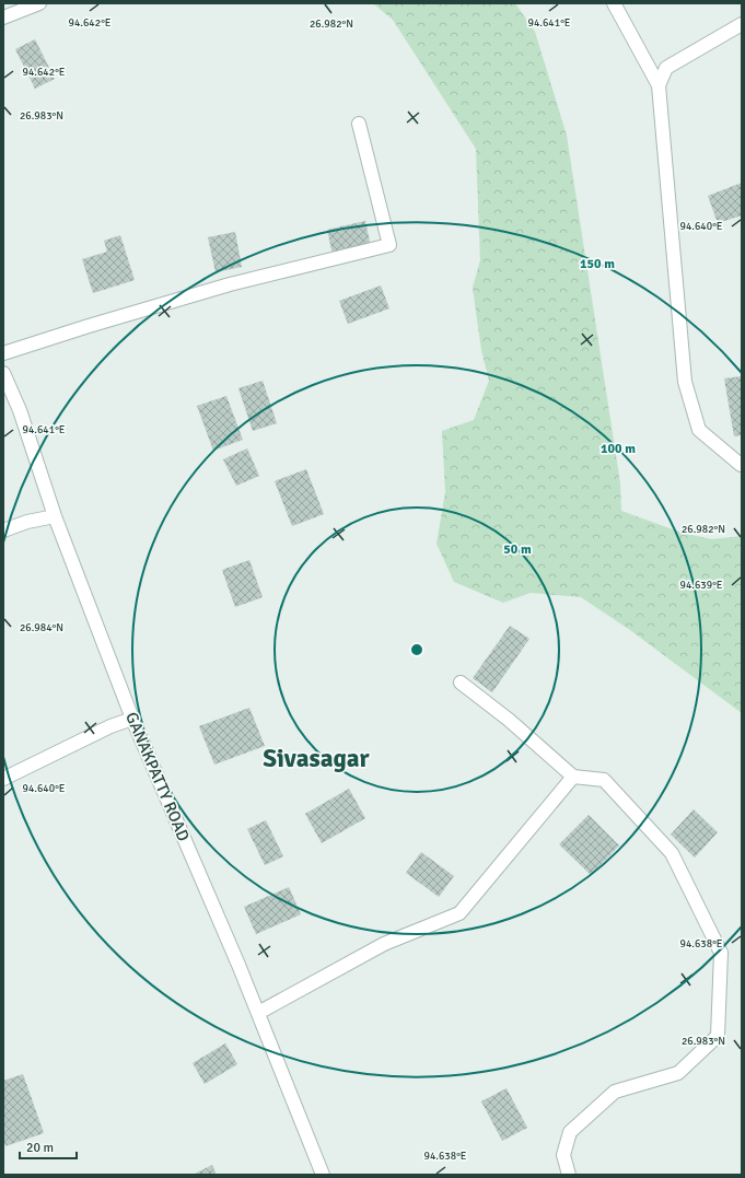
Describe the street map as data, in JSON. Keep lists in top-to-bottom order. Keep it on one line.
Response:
{"streets":{"street":["GANAKPATTY ROAD"]},"districts":["Sivasagar"],"scale_bar":"20 m","coordinates":["94.642°E","94.641°E","26.982°N","26.983°N","94.640°E","94.639°E","26.984°N","94.638°E"],"rings":["150 m","100 m","50 m"]}
